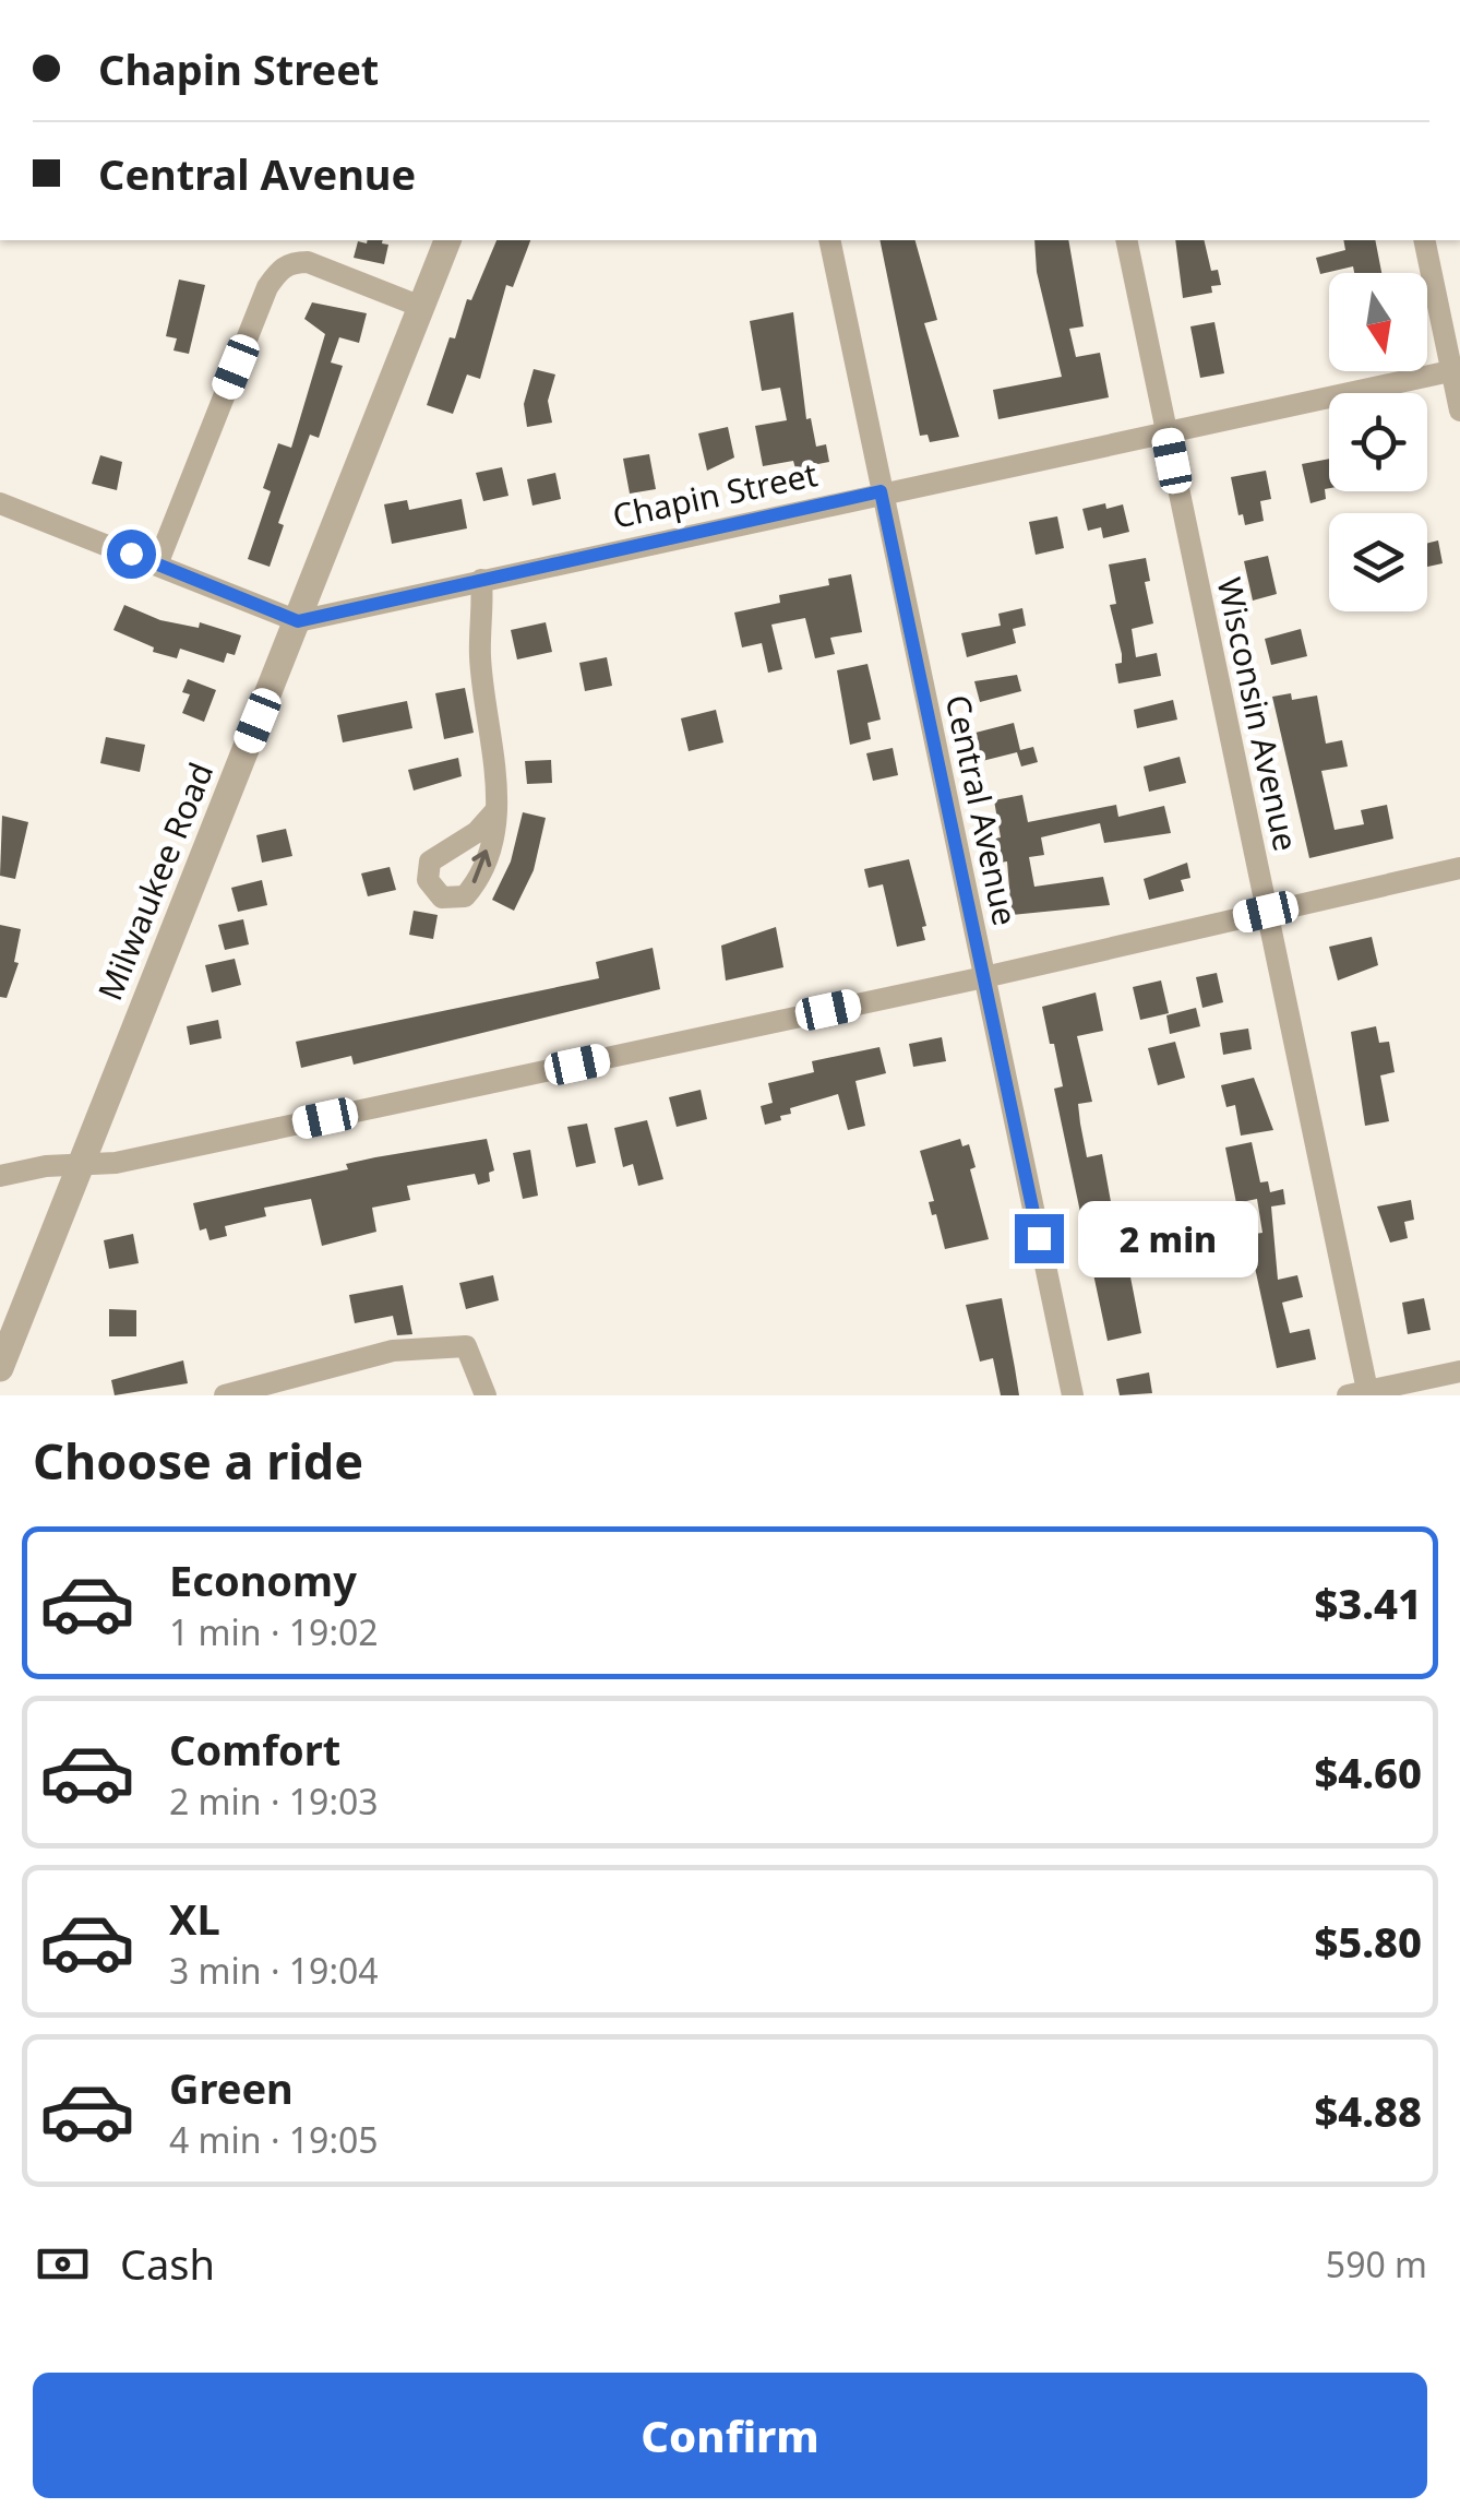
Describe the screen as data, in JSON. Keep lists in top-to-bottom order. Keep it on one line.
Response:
{"streets":{"street":["Chapin Street","Wisconsin Avenue","Central Avenue","Milwaukee Road"]},"crossings":[["Chapin Street","Wisconsin Avenue"],["Chapin Street","Central Avenue"],["Chapin Street","Milwaukee Road"]],"north":"bottom","page":{"banner":["Chapin Street","Central Avenue"],"bubble":"2 min","heading":"Choose a ride","list":[{"name":"Economy","note":"1 min · 19:02","value":"$3.41"},{"name":"Comfort","note":"2 min · 19:03","value":"$4.60"},{"name":"XL","note":"3 min · 19:04","value":"$5.80"},{"name":"Green","note":"4 min · 19:05","value":"$4.88"}],"pay":["Cash","590 m"],"buttons":"Confirm"}}
